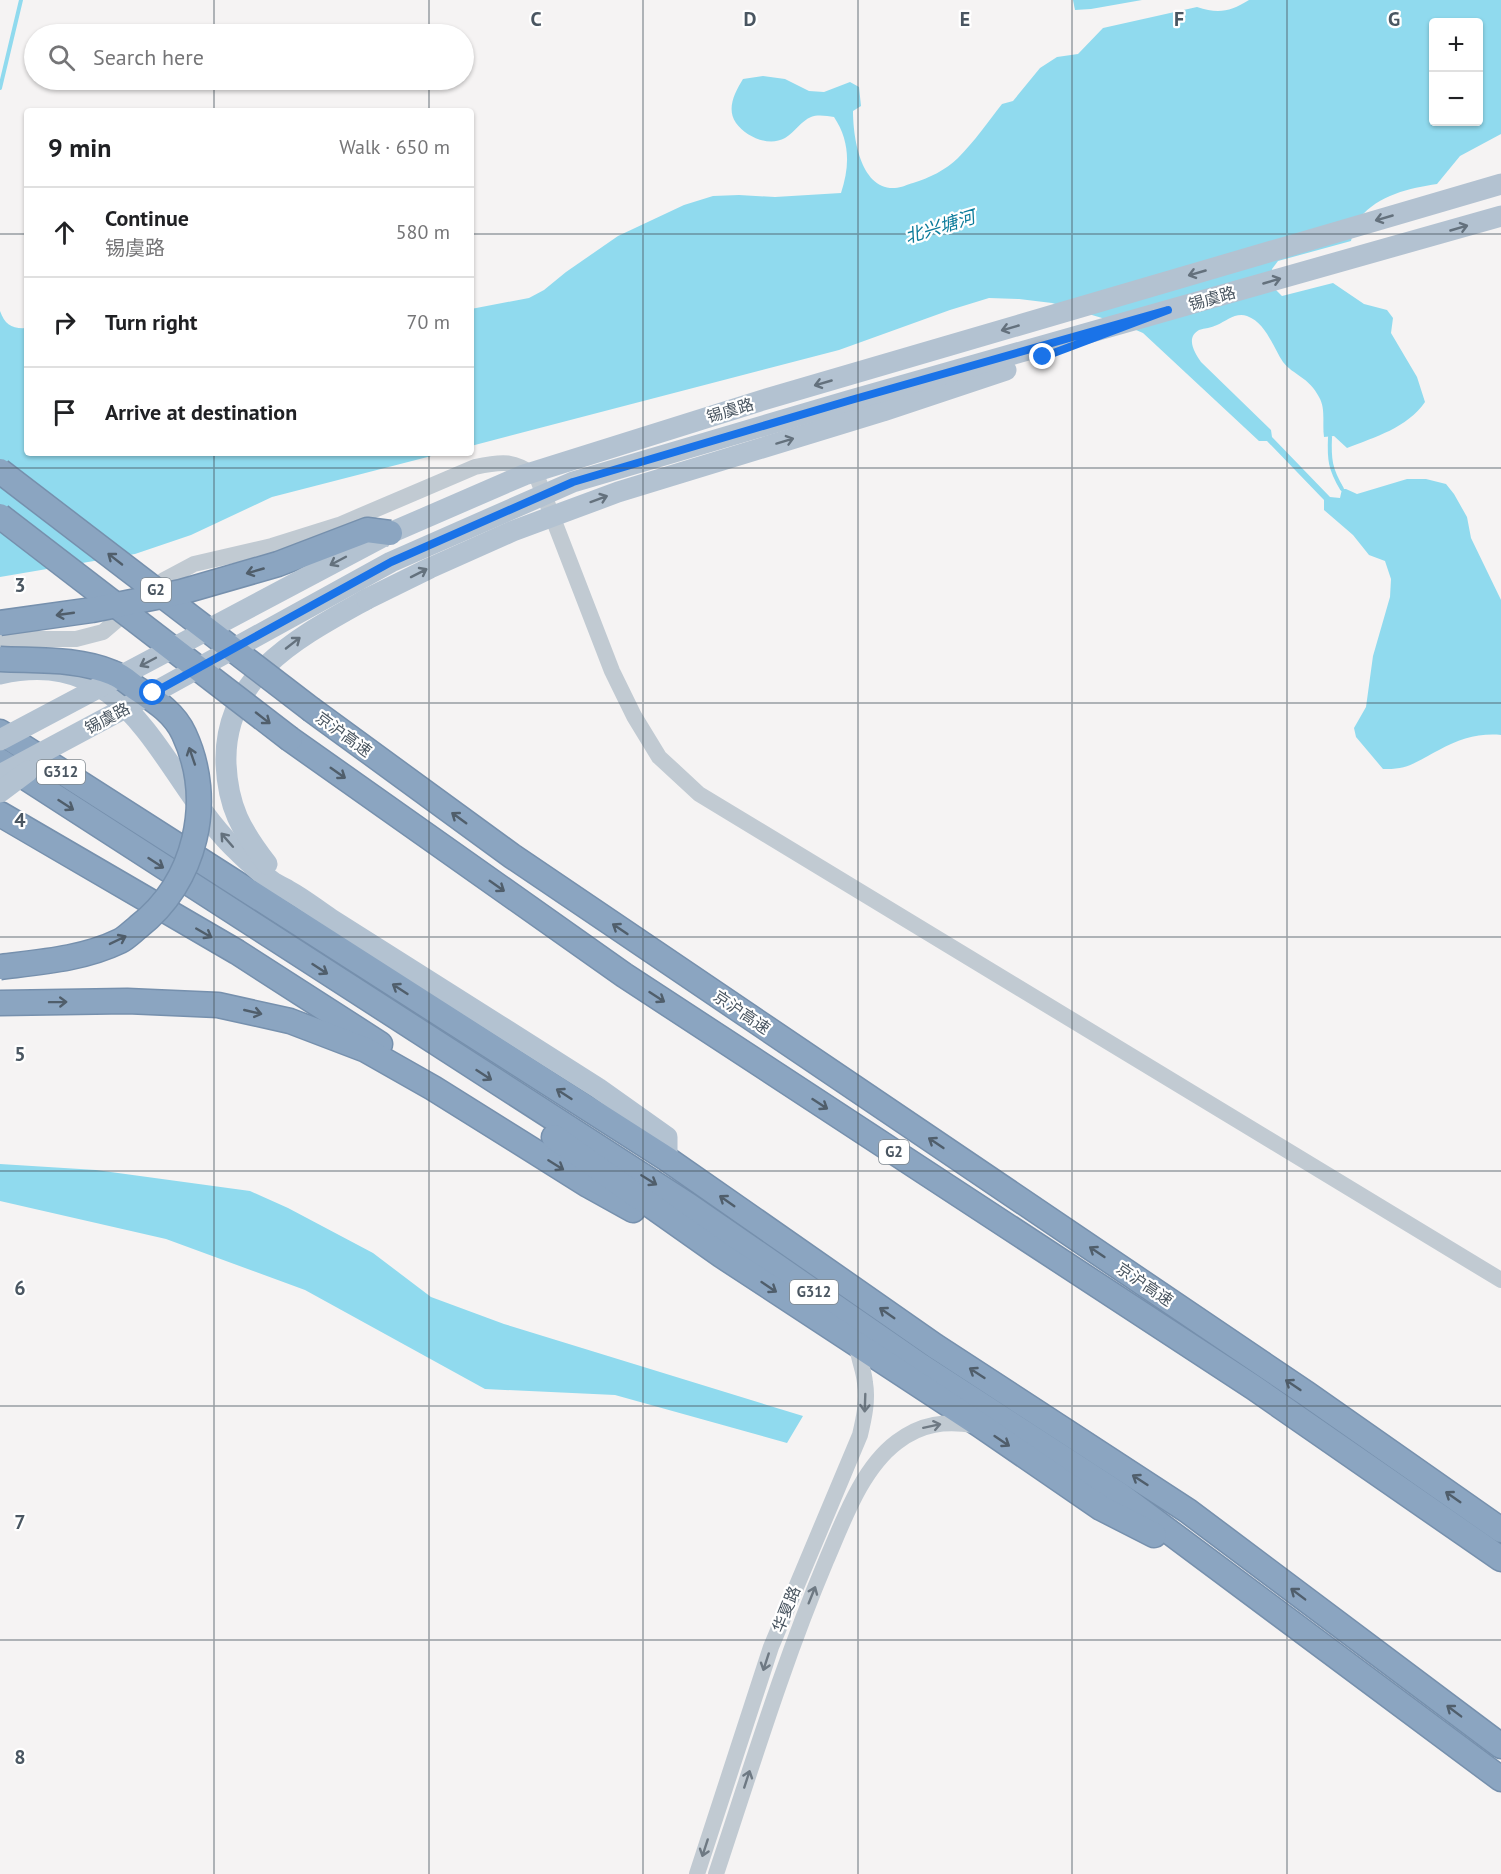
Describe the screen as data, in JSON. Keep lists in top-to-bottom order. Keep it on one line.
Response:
{"streets":{"highway":["G2","京沪高速","G312"],"main road":["锡虞路"],"street":["华夏路"]},"water":["北兴塘河"],"page":{"map_buttons":["+","−"],"search":"Search here","heading":["9 min","Walk · 650 m"],"list":[["Continue","锡虞路","580 m"],["Turn right","70 m"],"Arrive at destination"]},"grid":{"columns":["C","D","E","F","G"],"rows":["3","4","5","6","7","8"]}}
